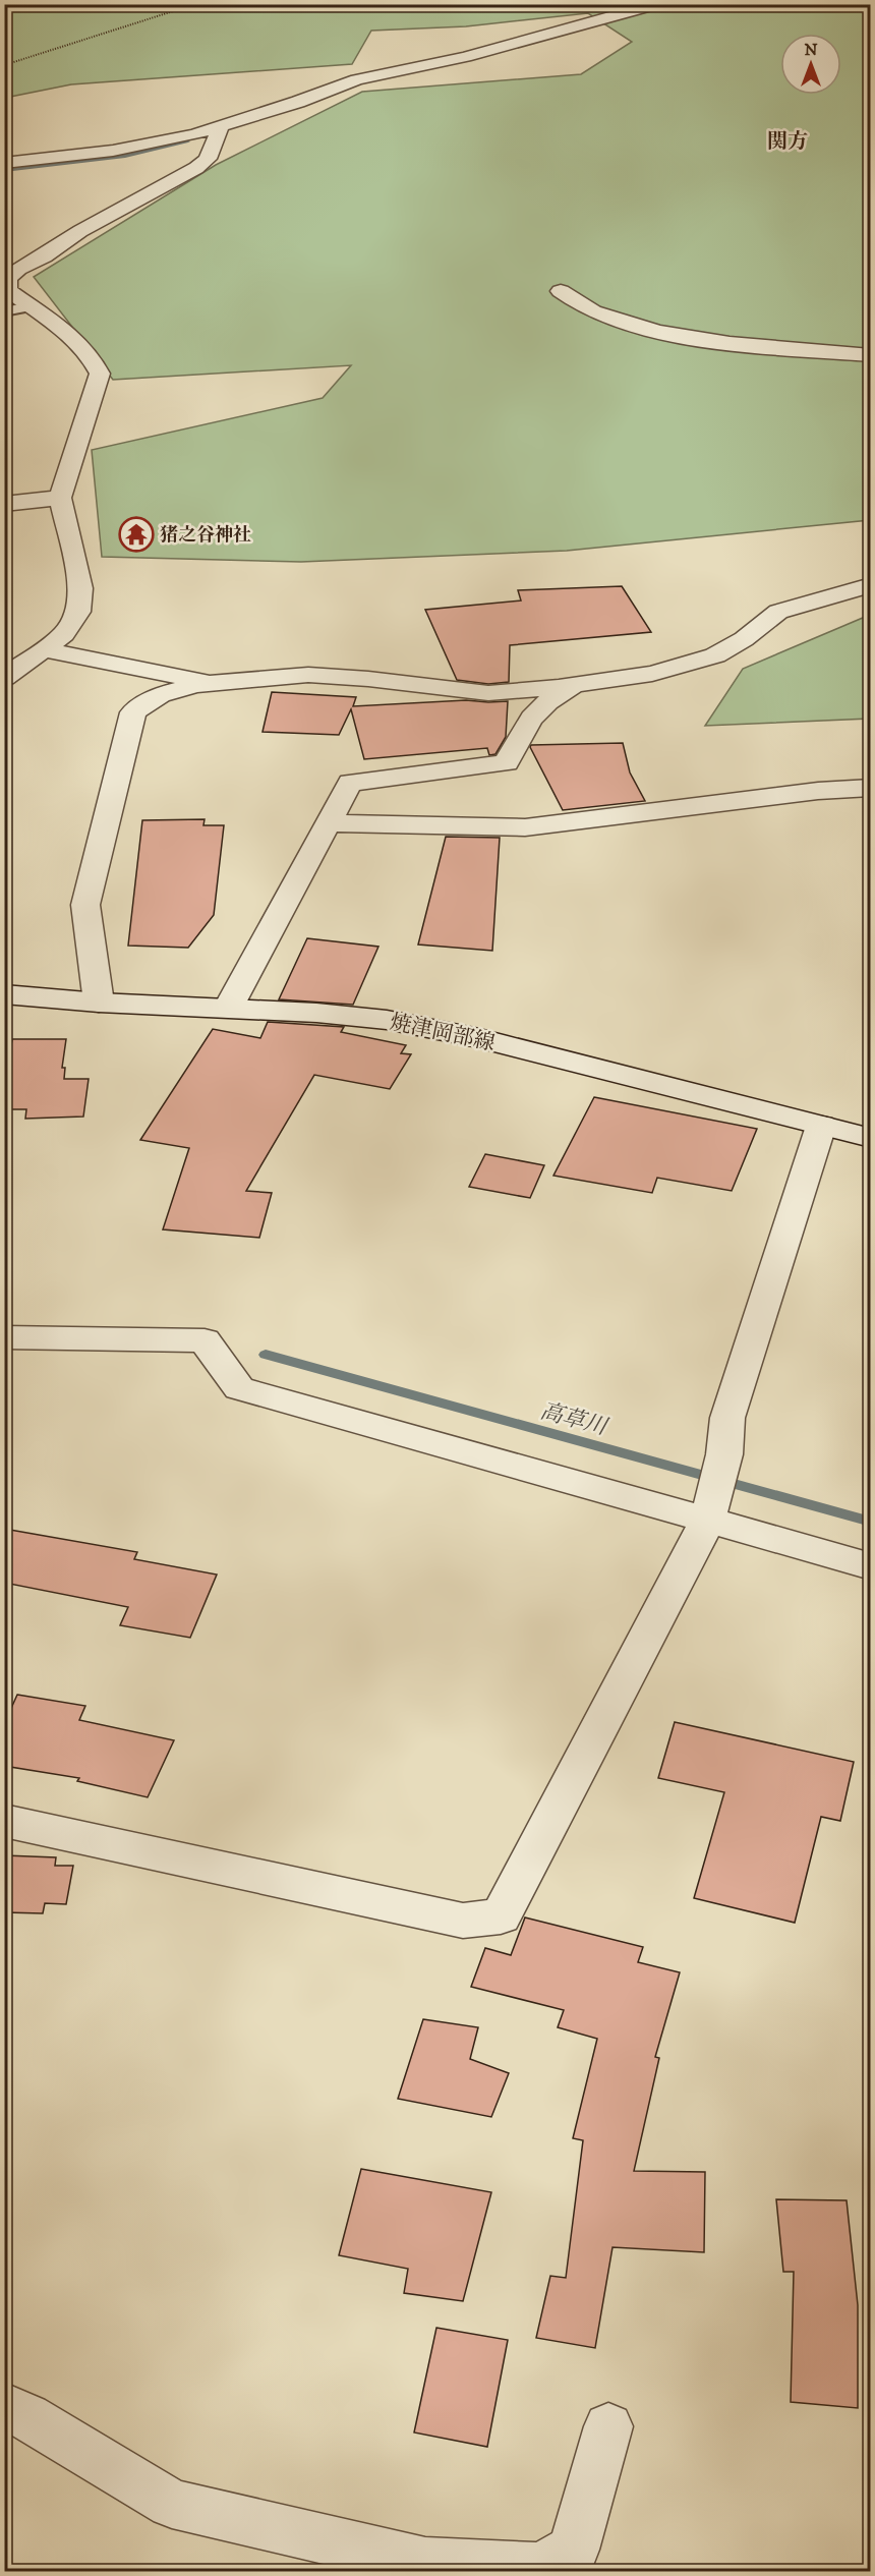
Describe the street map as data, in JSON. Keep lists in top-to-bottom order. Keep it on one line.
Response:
{"streets":{"street":["焼津岡部線"]},"districts":["関方"],"water":["高草川"],"places":{"temple":["猪之谷神社"]},"north":"top"}
